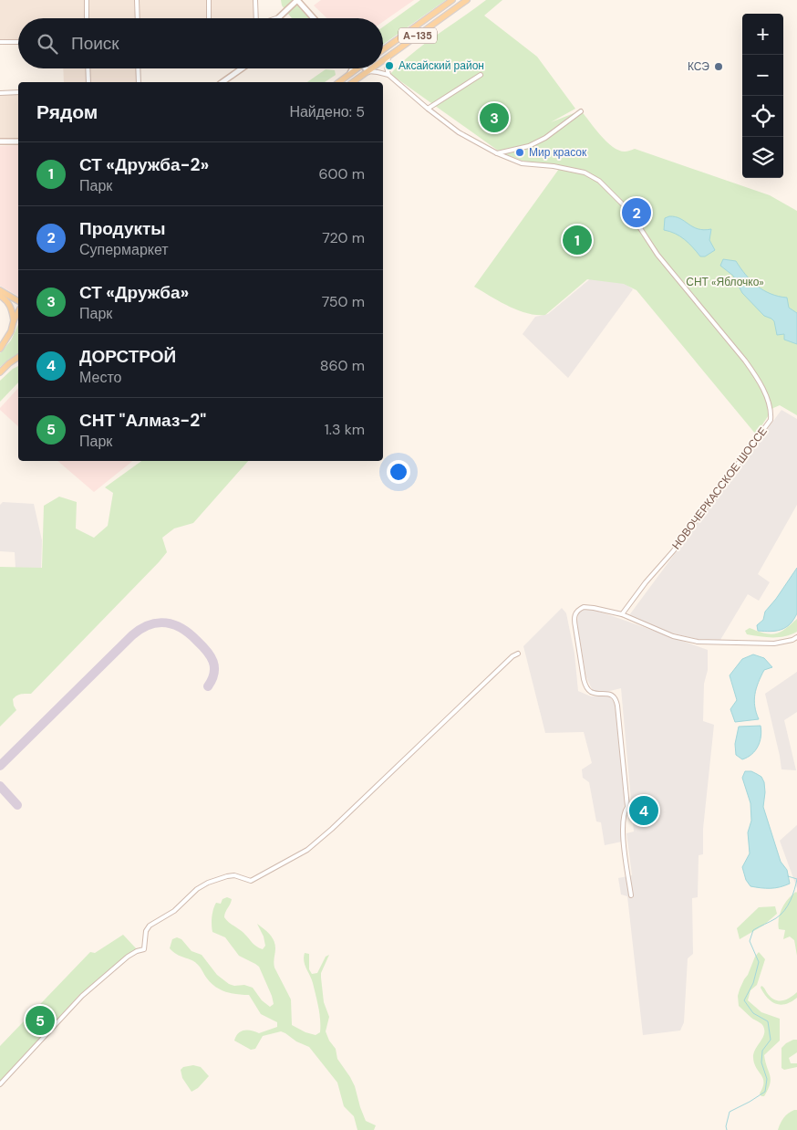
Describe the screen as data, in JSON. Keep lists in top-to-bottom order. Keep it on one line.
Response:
{"streets":{"main road":["А-135"],"street":["НОВОЧЕРКАССКОЕ ШОССЕ"]},"parks":["СНТ «Яблочко»"],"places":["Аксайский район","КСЭ","Мир красок"],"page":{"map_buttons":["+","−"],"search":"Поиск","heading":["Рядом","Найдено: 5"],"pins":["3","2","1","4","5"],"list":[{"mark":"1","name":"СТ «Дружба-2»","note":"Парк","value":"600 m"},{"mark":"2","name":"Продукты","note":"Супермаркет","value":"720 m"},{"mark":"3","name":"СТ «Дружба»","note":"Парк","value":"750 m"},{"mark":"4","name":"ДОРСТРОЙ","note":"Место","value":"860 m"},{"mark":"5","name":"СНТ \"Алмаз-2\"","note":"Парк","value":"1.3 km"}]}}
